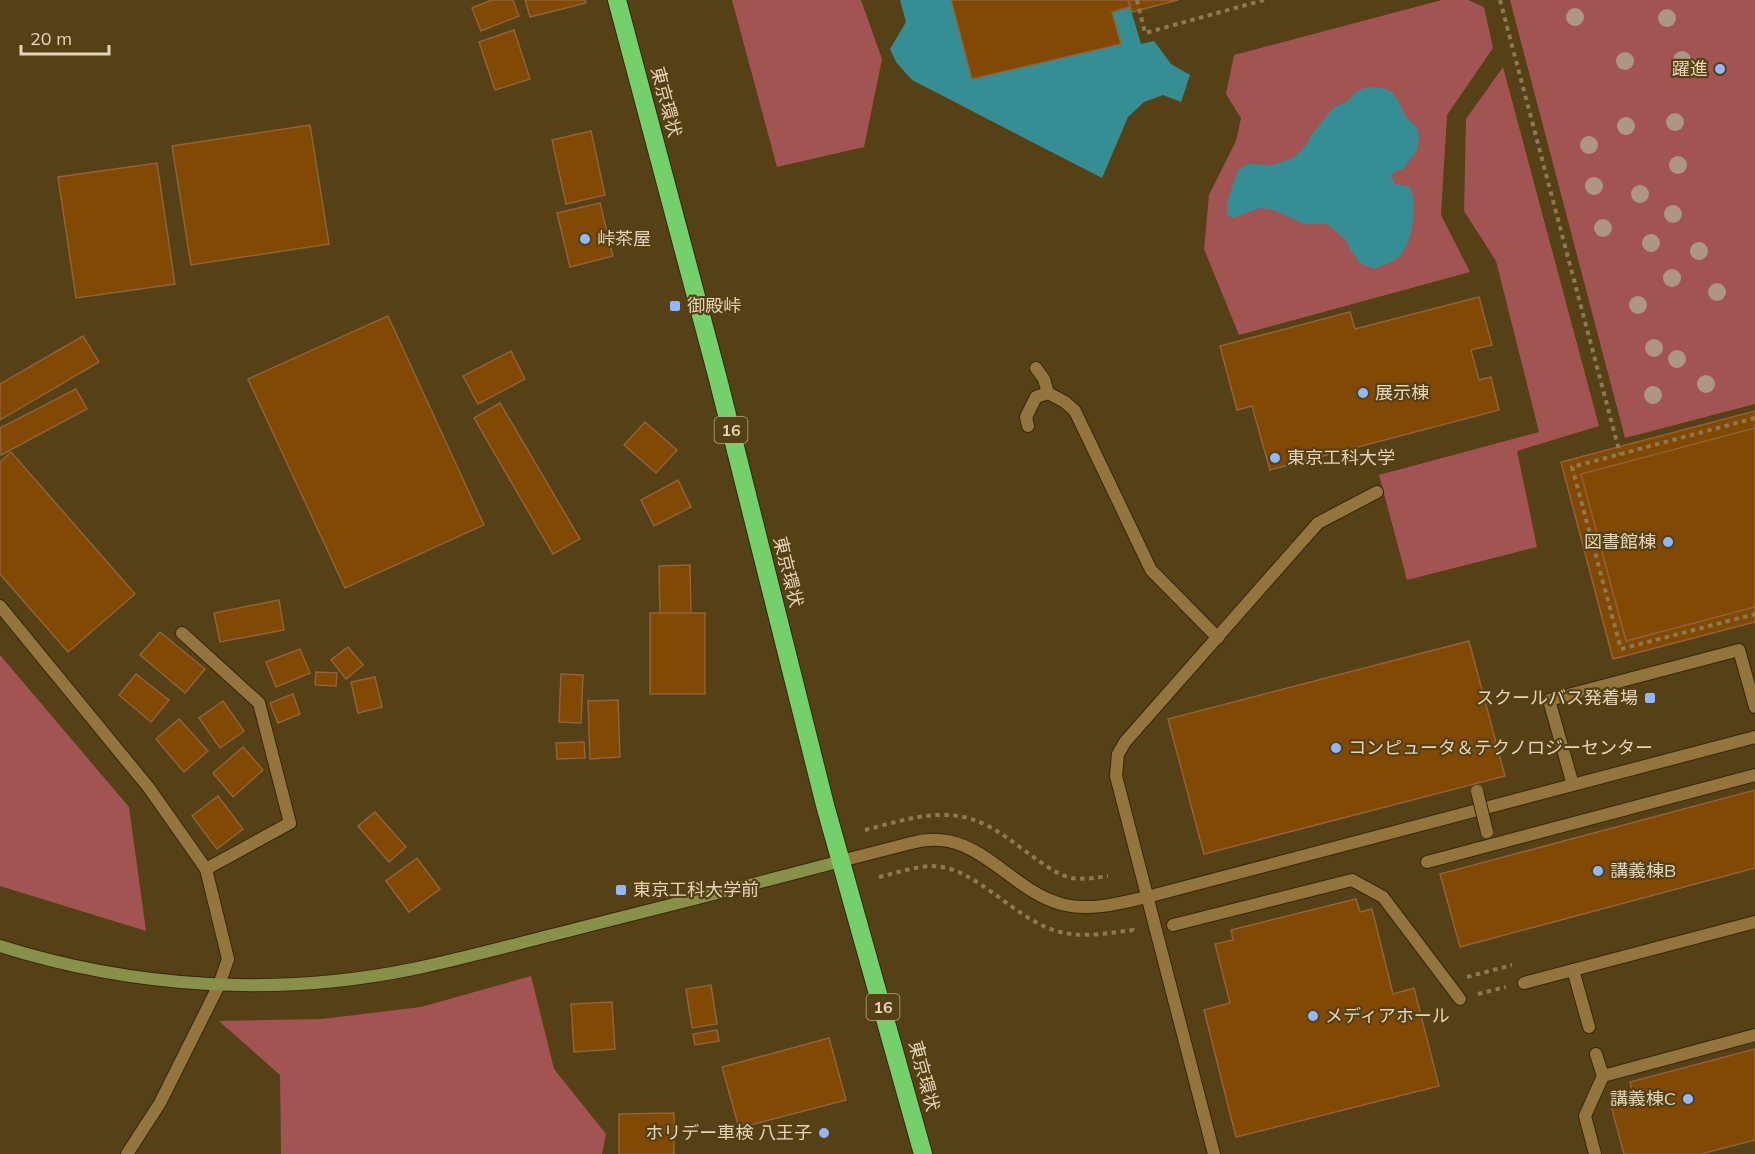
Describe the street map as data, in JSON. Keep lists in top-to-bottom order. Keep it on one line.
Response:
{"streets":{"highway":["東京環状","16"]},"places":{"other":["躍進","峠茶屋","展示棟","東京工科大学","図書館棟","コンピュータ＆テクノロジーセンター","講義棟B","メディアホール","講義棟C","ホリデー車検 八王子"],"transit":["御殿峠","スクールバス発着場","東京工科大学前"]},"scale_bar":"20 m"}
